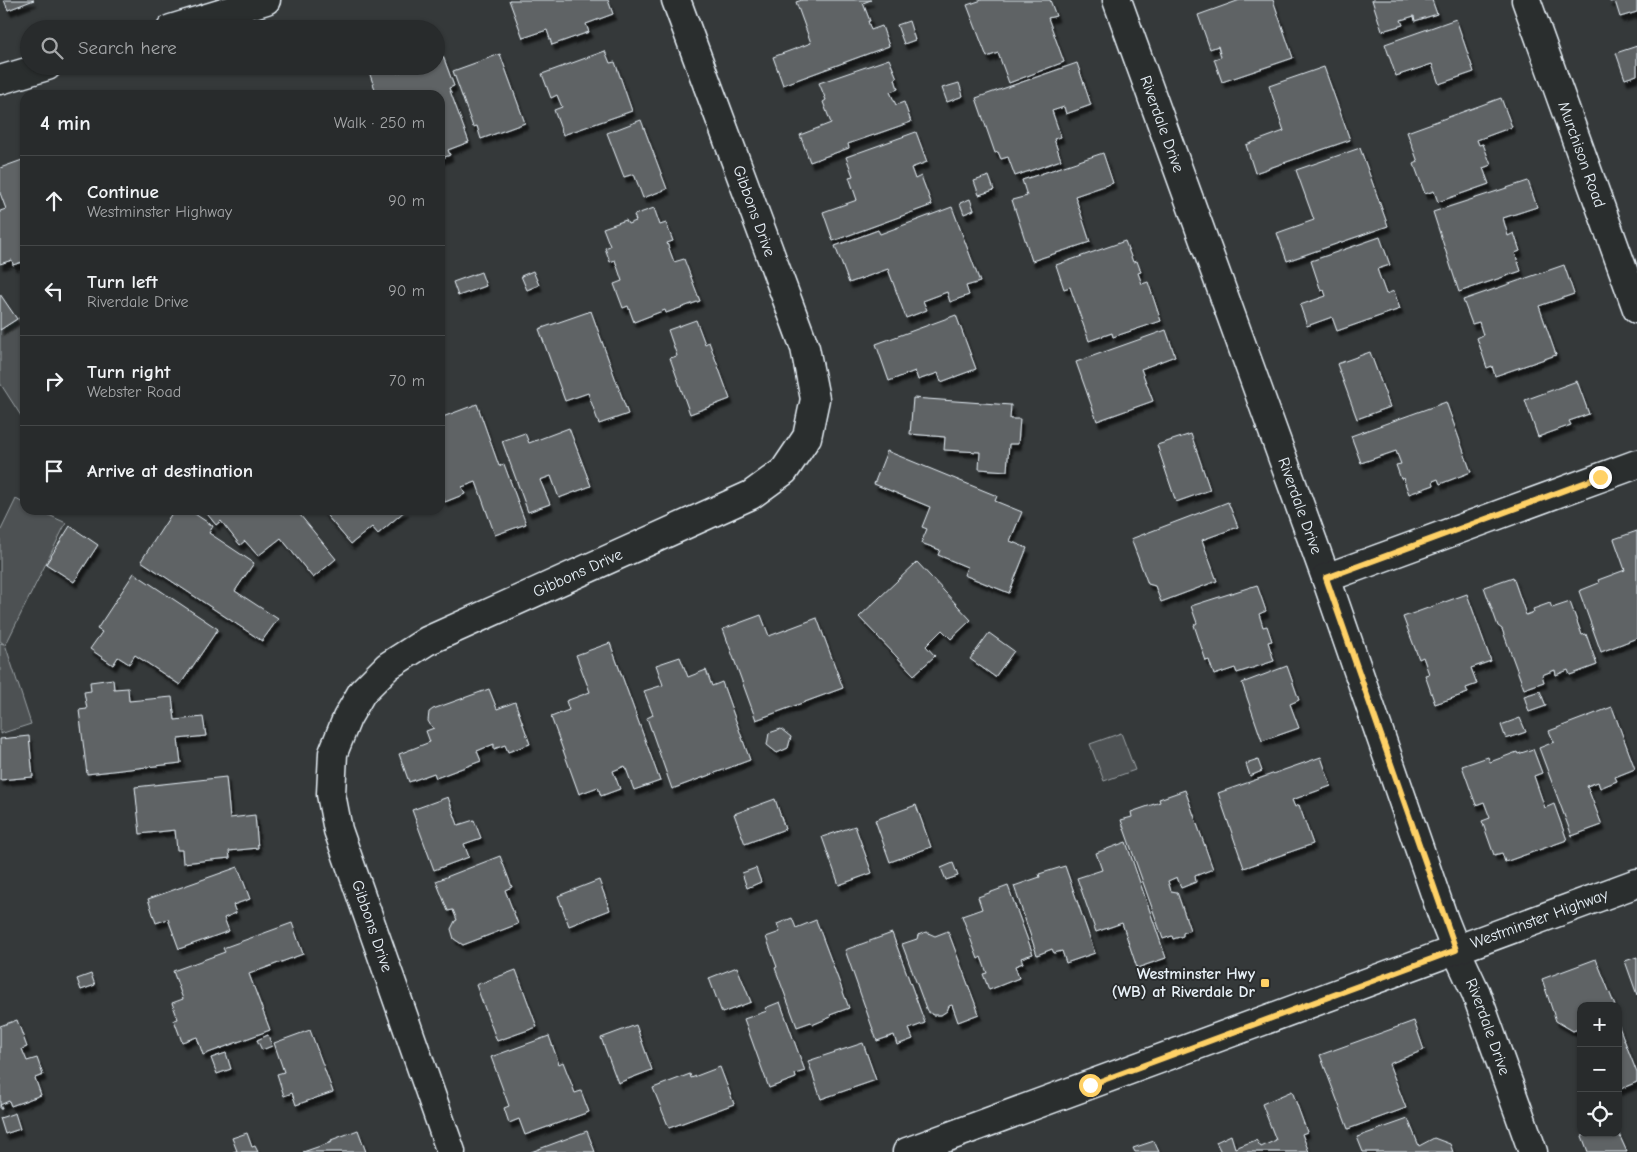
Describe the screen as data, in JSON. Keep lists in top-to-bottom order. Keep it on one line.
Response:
{"streets":{"street":["Riverdale Drive","Murchison Road","Gibbons Drive","Westminster Highway"]},"crossings":[["Riverdale Drive","Westminster Highway"]],"places":{"transit":["Westminster Hwy (WB) at Riverdale Dr"]},"page":{"search":"Search here","heading":["4 min","Walk · 250 m"],"list":[["Continue","Westminster Highway","90 m"],["Turn left","Riverdale Drive","90 m"],["Turn right","Webster Road","70 m"],"Arrive at destination"],"map_buttons":["+","−"]}}
